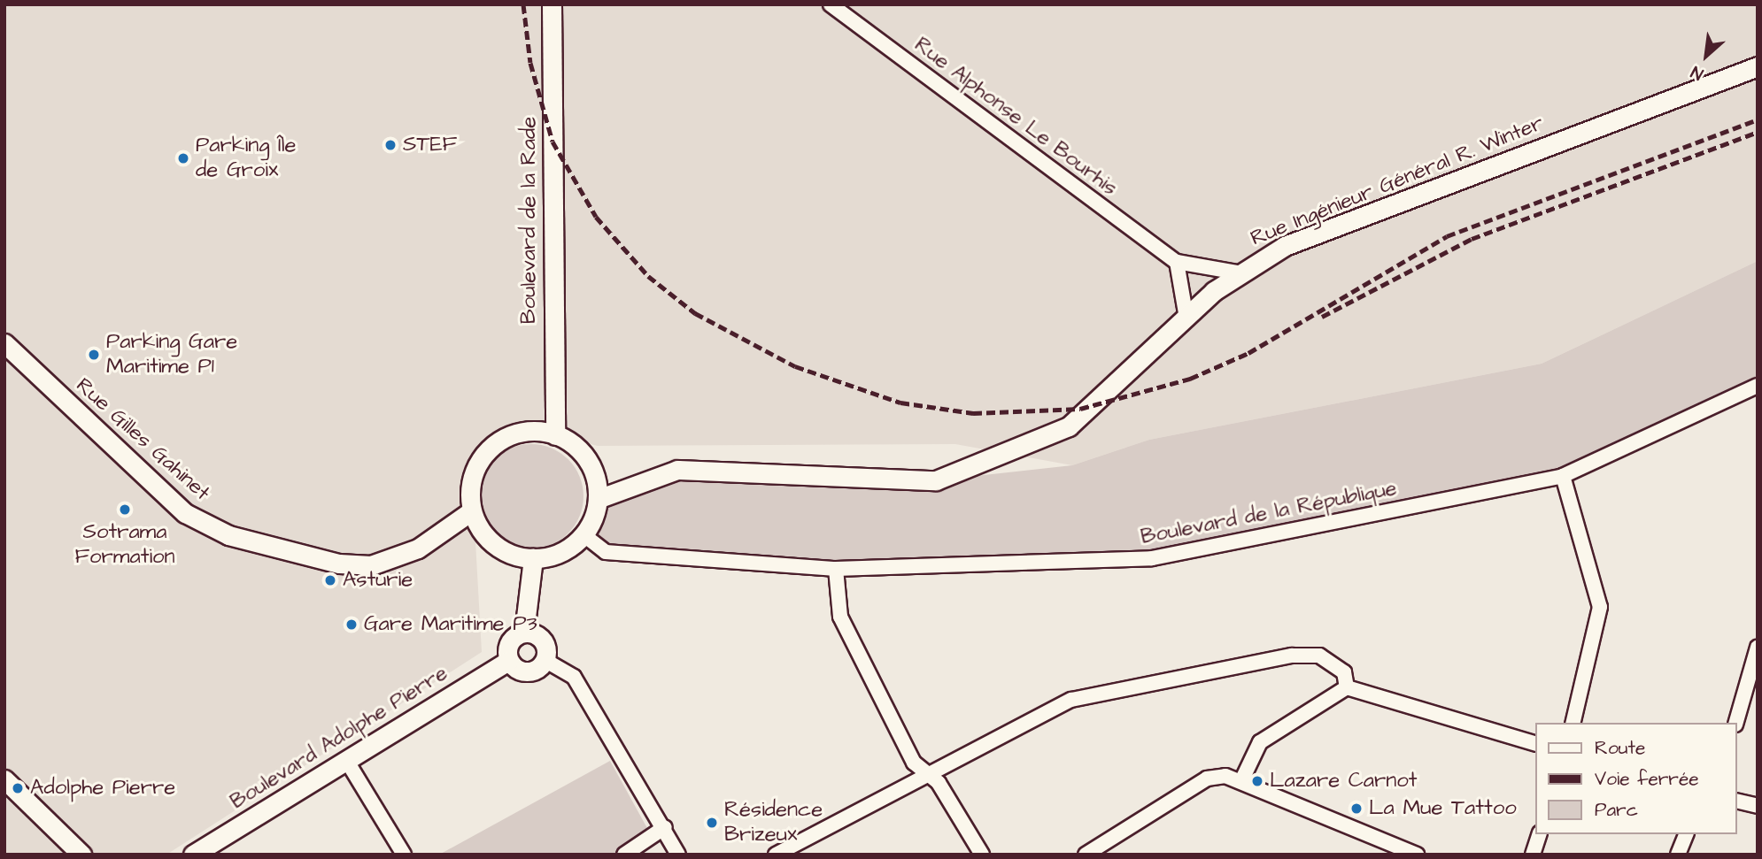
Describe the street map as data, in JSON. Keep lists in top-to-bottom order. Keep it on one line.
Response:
{"streets":{"street":["Rue Alphonse Le Bourhis","Rue Ingénieur Général R. Winter","Boulevard de la Rade","Rue Gilles Gahinet","Boulevard de la République","Boulevard Adolphe Pierre"]},"crossings":[["Rue Alphonse Le Bourhis","Rue Ingénieur Général R. Winter"],["Rue Ingénieur Général R. Winter","Boulevard de la Rade"],["Rue Ingénieur Général R. Winter","Rue Gilles Gahinet"],["Rue Ingénieur Général R. Winter","Boulevard de la République"],["Boulevard de la Rade","Rue Gilles Gahinet"],["Boulevard de la Rade","Boulevard de la République"],["Rue Gilles Gahinet","Boulevard de la République"]],"places":["STEF","Parking Île de Groix","Parking Gare Maritime P1","Sotrama Formation","Asturie","Gare Maritime P3","Lazare Carnot","Adolphe Pierre","La Mue Tattoo","Résidence Brizeux"],"legend":["Route","Voie ferrée","Parc"],"north":"bottom left"}
